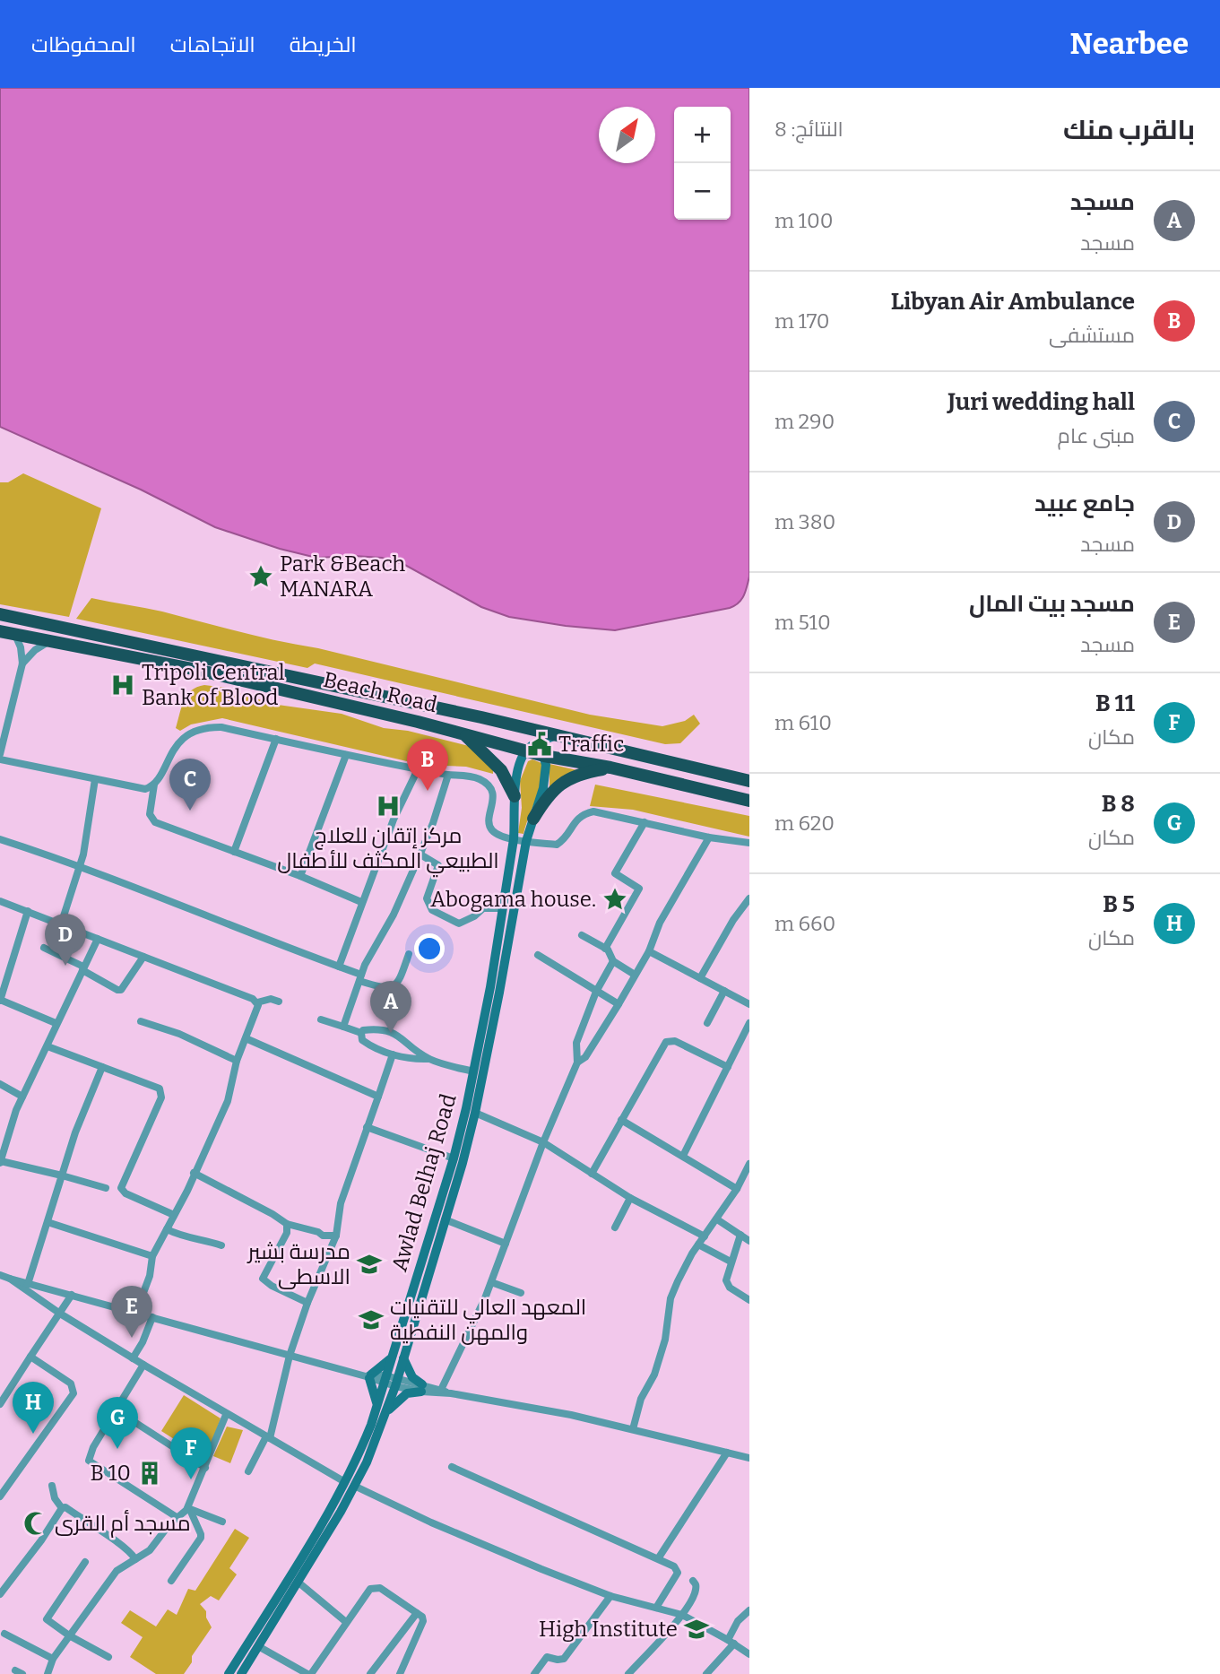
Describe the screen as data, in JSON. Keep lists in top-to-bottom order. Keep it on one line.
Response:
{"streets":{"highway":["Beach Road"],"main road":["Awlad Belhaj Road"]},"crossings":[["Beach Road","Awlad Belhaj Road"]],"places":{"place":["Park &Beach MANARA","Abogama house."],"hospital":["Tripoli Central Bank of Blood","مركز إتقان للعلاج الطبيعي المكثف للأطفال"],"public building":["Traffic"],"school or university":["مدرسة بشير الاسطى","المعهد العالي للتقنيات والمهن النفطية","High Institute"],"building":["B 10"],"mosque":["مسجد أم القرى"]},"north":"top right","page":{"header":"Nearbee","nav":["الخريطة","الاتجاهات","المحفوظات"],"heading":["بالقرب منك","النتائج: 8"],"map_buttons":["+","−"],"list":[{"mark":"A","name":"مسجد","note":"مسجد","value":"100 m"},{"mark":"B","name":"Libyan Air Ambulance","note":"مستشفى","value":"170 m"},{"mark":"C","name":"Juri wedding hall","note":"مبنى عام","value":"290 m"},{"mark":"D","name":"جامع عبيد","note":"مسجد","value":"380 m"},{"mark":"E","name":"مسجد بيت المال","note":"مسجد","value":"510 m"},{"mark":"F","name":"B 11","note":"مكان","value":"610 m"},{"mark":"G","name":"B 8","note":"مكان","value":"620 m"},{"mark":"H","name":"B 5","note":"مكان","value":"660 m"}],"pins":["B","C","D","A","E","H","G","F"]}}
